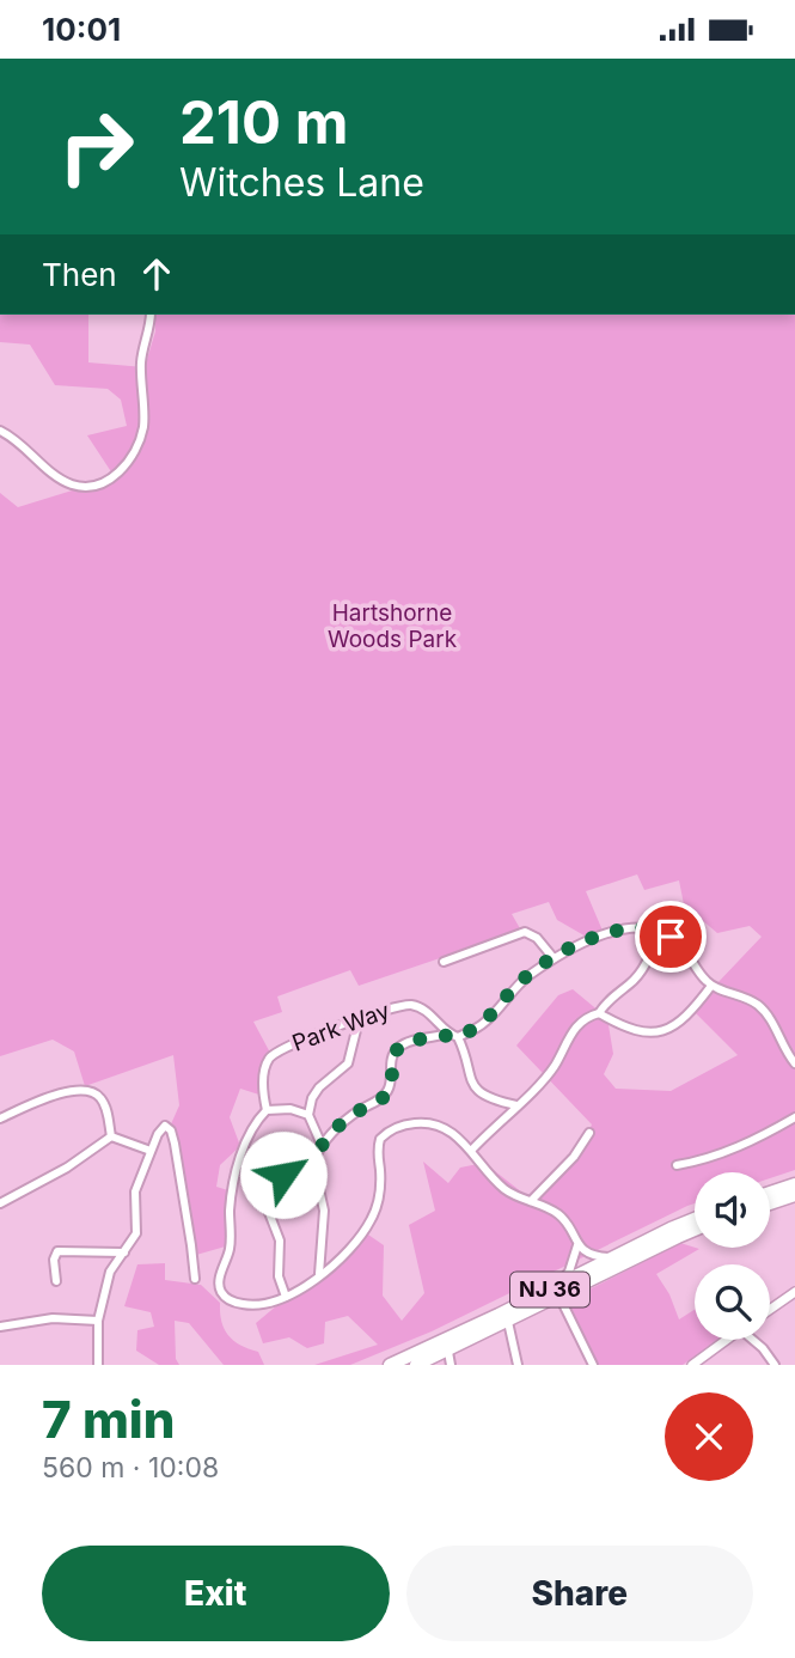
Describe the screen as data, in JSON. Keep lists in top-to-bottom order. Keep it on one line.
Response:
{"streets":{"highway":["NJ 36"],"street":["Park Way"]},"parks":["Hartshorne Woods Park"],"page":{"status":"10:01","turn":["210 m","Witches Lane"],"then":"Then","heading":["7 min","560 m · 10:08"],"buttons":["Exit","Share"]}}
